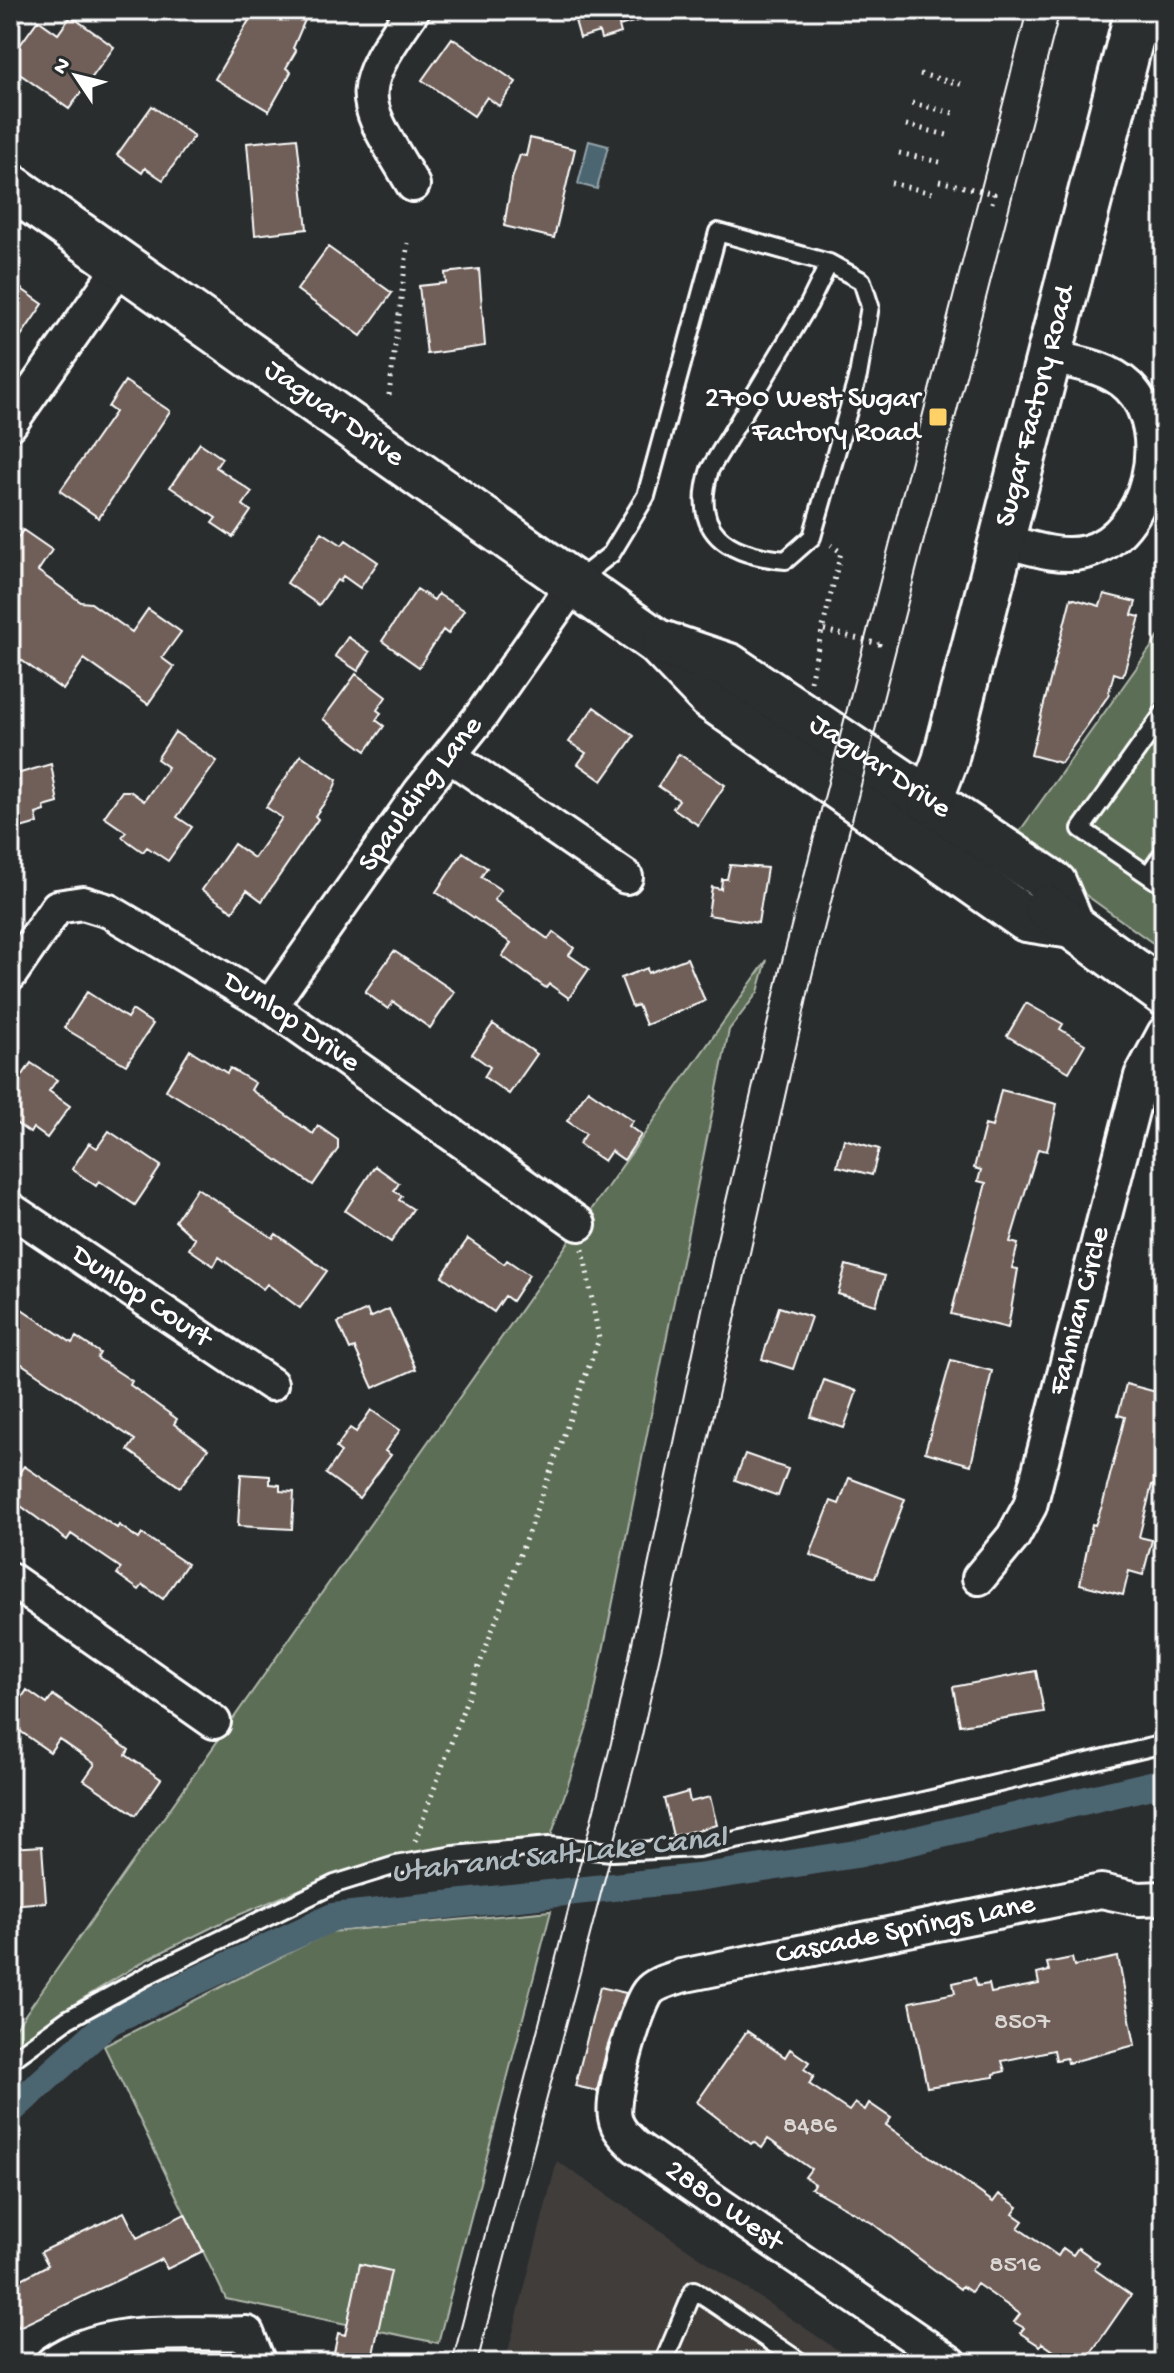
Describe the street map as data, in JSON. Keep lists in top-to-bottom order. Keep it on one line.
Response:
{"streets":{"main road":["Sugar Factory Road","Jaguar Drive"],"street":["Spaulding Lane","Dunlop Drive","Dunlop Court","Fahnian Circle","Cascade Springs Lane","2880 West"]},"crossings":[["Sugar Factory Road","Jaguar Drive"],["Jaguar Drive","Spaulding Lane"],["Spaulding Lane","Dunlop Drive"],["Cascade Springs Lane","2880 West"]],"water":["Utah and Salt Lake Canal"],"places":{"transit":["2700 West Sugar Factory Road"]},"house_numbers":["8507","8486","8516"],"north":"top left"}
